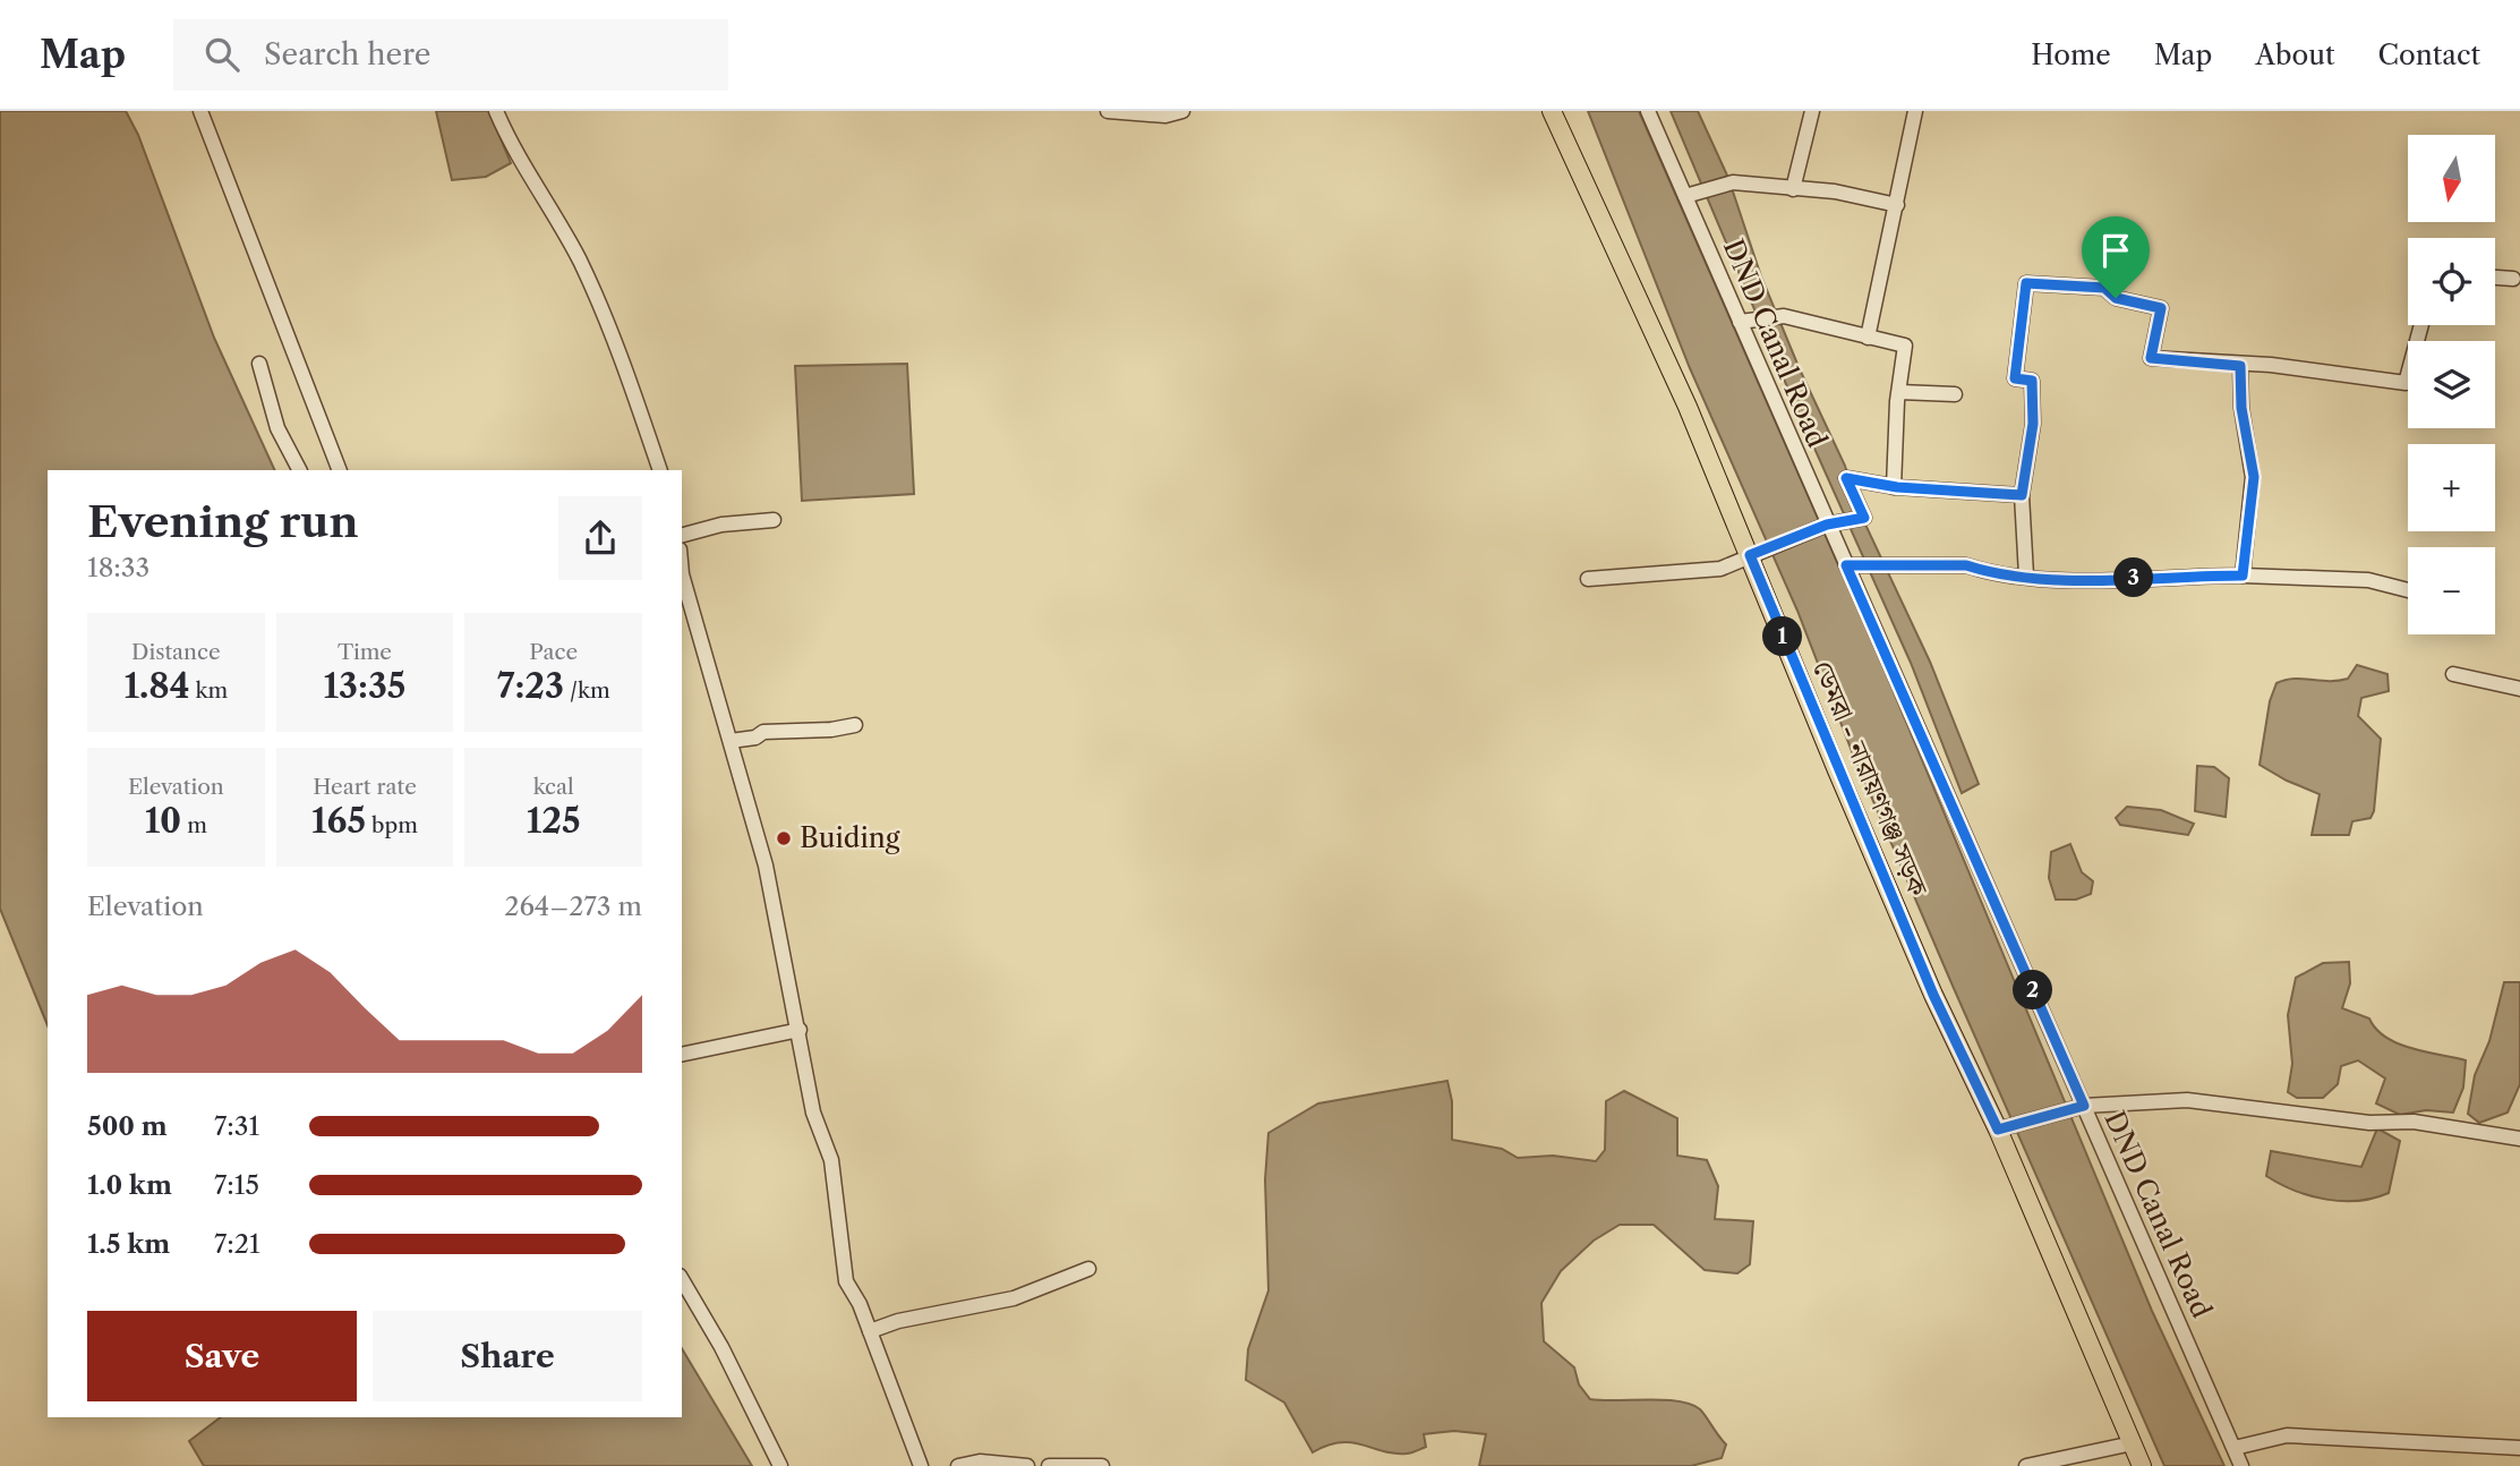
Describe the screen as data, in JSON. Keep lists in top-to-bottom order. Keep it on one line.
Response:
{"streets":{"main road":["ডেমরা - নারায়ণগঞ্জ সড়ক"],"street":["DND Canal Road"]},"places":["Buiding"],"north":"bottom","page":{"header":"Map","search":"Search here","nav":["Home","Map","About","Contact"],"map_buttons":["+","−"],"heading":["Evening run","18:33"],"pins":["3","1","2"],"stats":[["Distance","1.84 km"],["Time","13:35"],["Pace","7:23 /km"],["Elevation","10 m"],["Heart rate","165 bpm"],["kcal","125"]],"chart":["Elevation","264–273 m"],"list":[{"name":"500 m","note":"7:31"},{"name":"1.0 km","note":"7:15"},{"name":"1.5 km","note":"7:21"}],"buttons":["Save","Share"]}}
